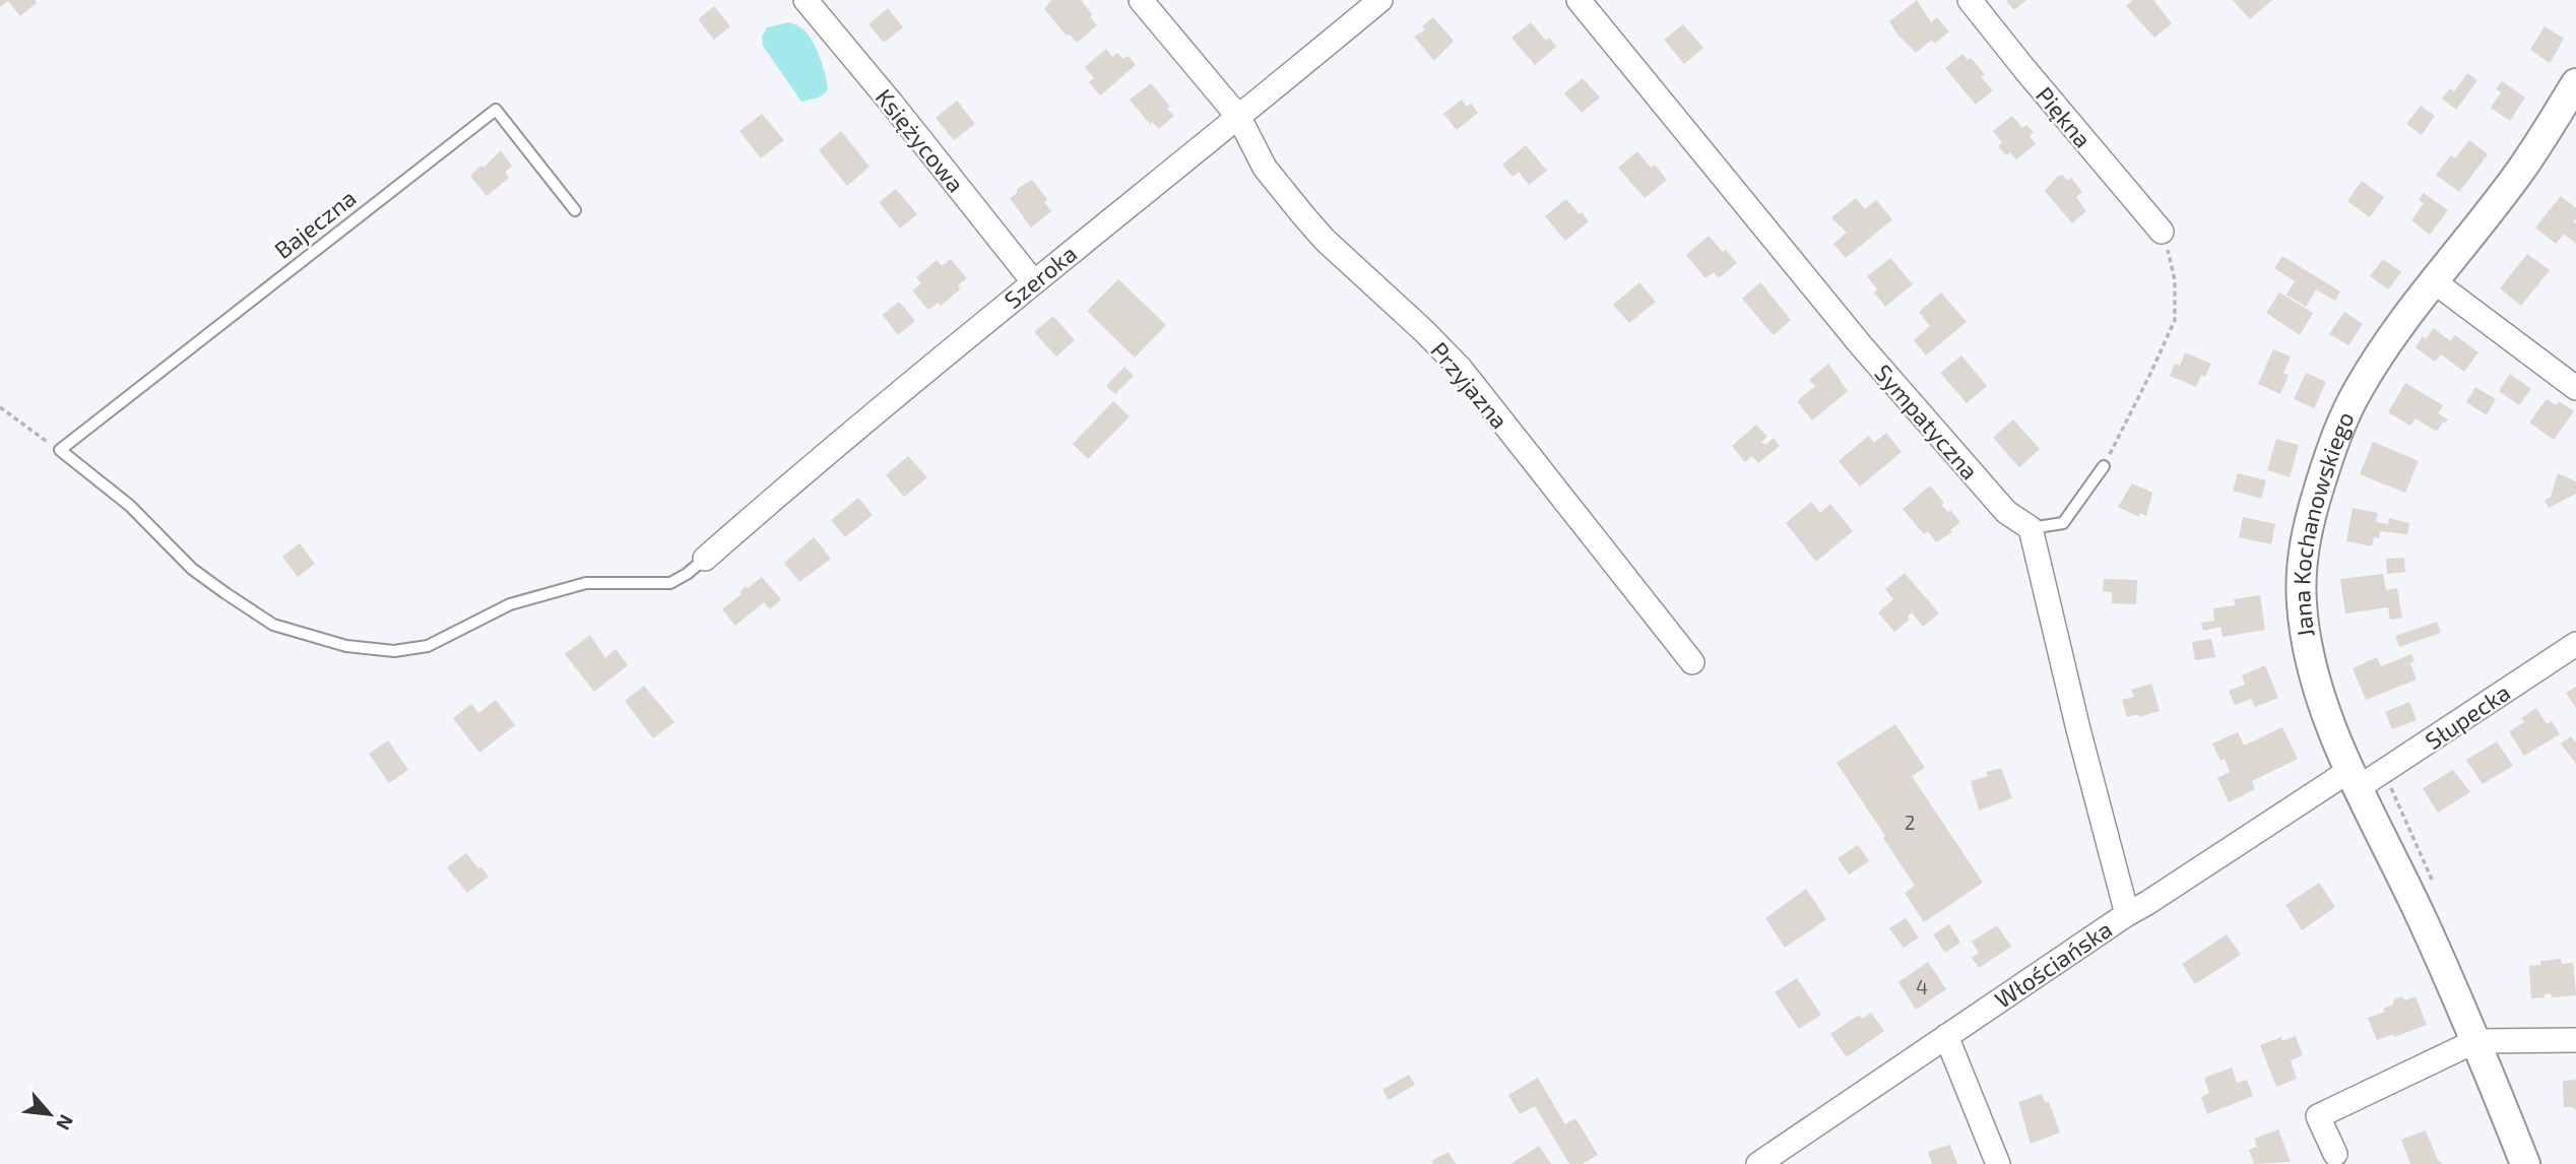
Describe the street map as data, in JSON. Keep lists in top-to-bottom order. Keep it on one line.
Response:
{"streets":{"street":["Piękna","Księżycowa","Szeroka","Przyjazna","Sympatyczna","Jana Kochanowskiego","Słupecka","Włościańska"],"lane":["Bajeczna"]},"crossings":[["Księżycowa","Szeroka"],["Szeroka","Przyjazna"],["Jana Kochanowskiego","Słupecka"],["Jana Kochanowskiego","Włościańska"],["Słupecka","Włościańska"]],"house_numbers":["2","4"],"north":"bottom right"}
